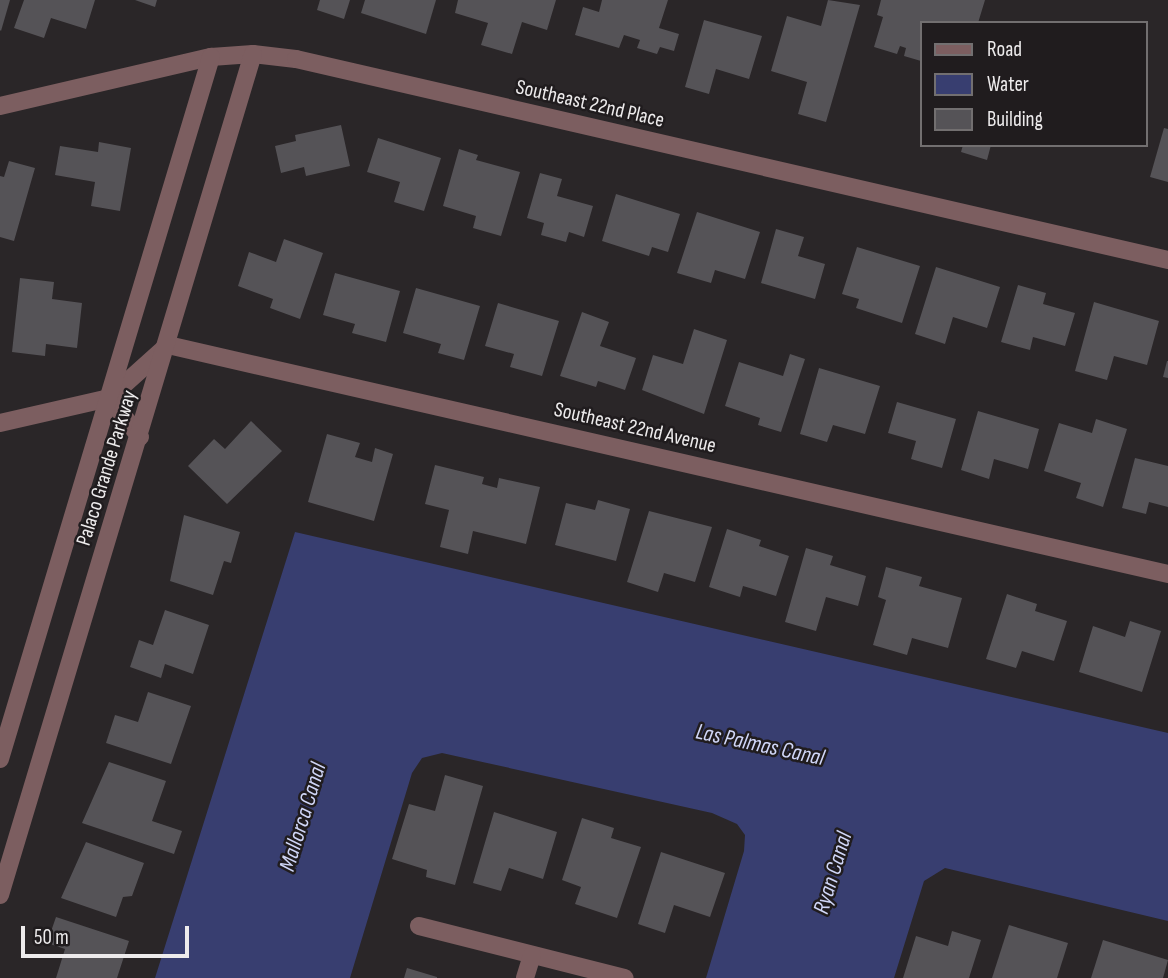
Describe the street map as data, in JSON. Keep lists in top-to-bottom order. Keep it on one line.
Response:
{"streets":{"street":["Southeast 22nd Place","Southeast 22nd Avenue","Palaco Grande Parkway"]},"crossings":[["Southeast 22nd Place","Palaco Grande Parkway"],["Southeast 22nd Avenue","Palaco Grande Parkway"]],"water":["Las Palmas Canal","Mallorca Canal","Ryan Canal"],"legend":["Road","Water","Building"],"scale_bar":"50 m"}
